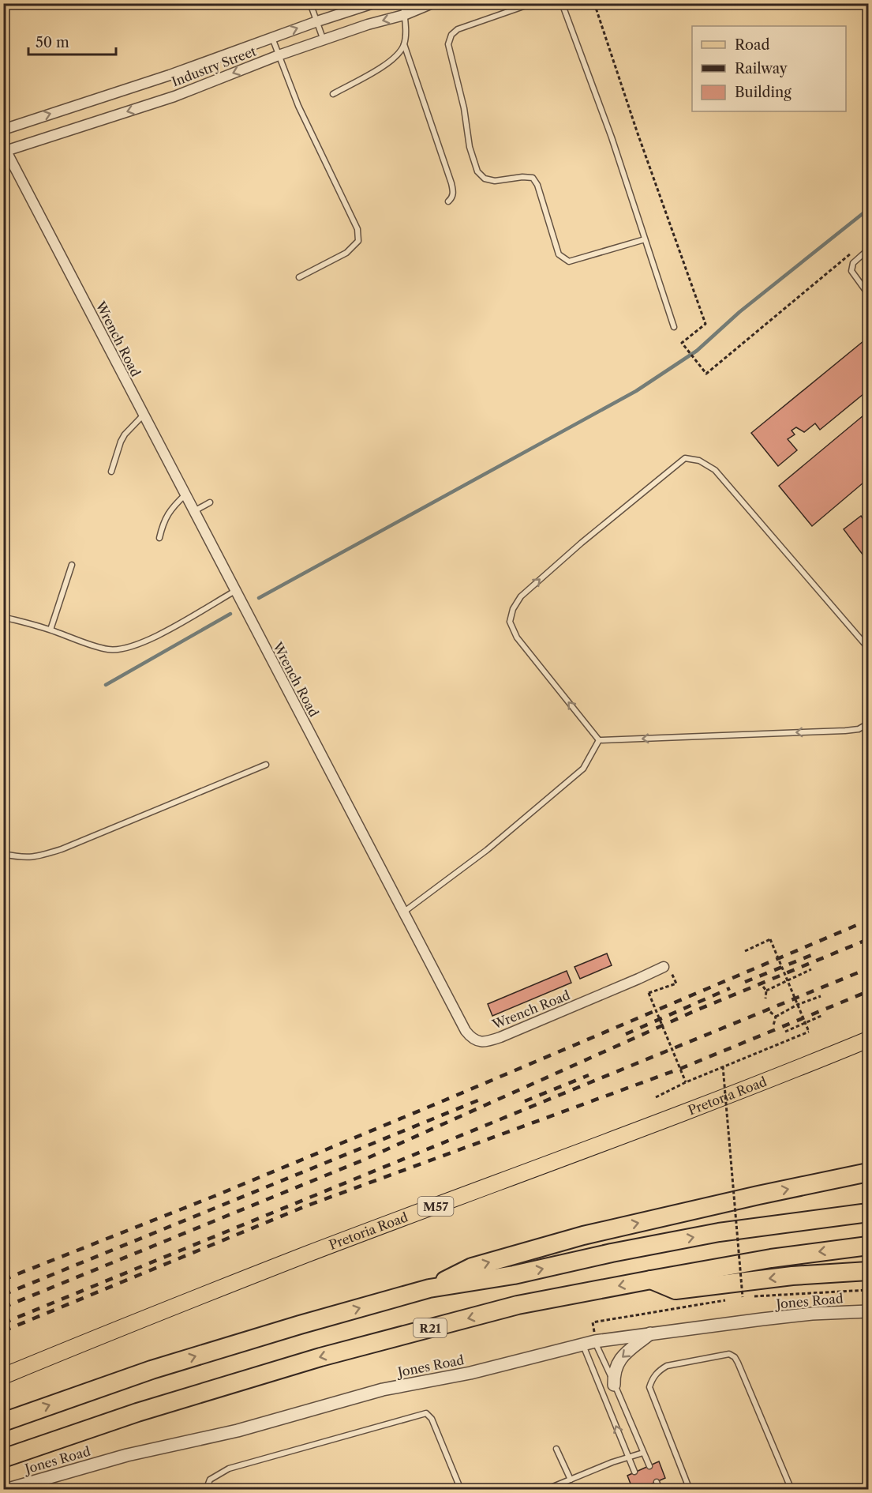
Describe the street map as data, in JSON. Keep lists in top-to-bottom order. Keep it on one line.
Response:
{"streets":{"highway":["R21"],"main road":["Pretoria Road","M57"],"street":["Industry Street","Wrench Road","Jones Road"]},"crossings":[["Industry Street","Wrench Road"]],"legend":["Road","Railway","Building"],"scale_bar":"50 m"}
